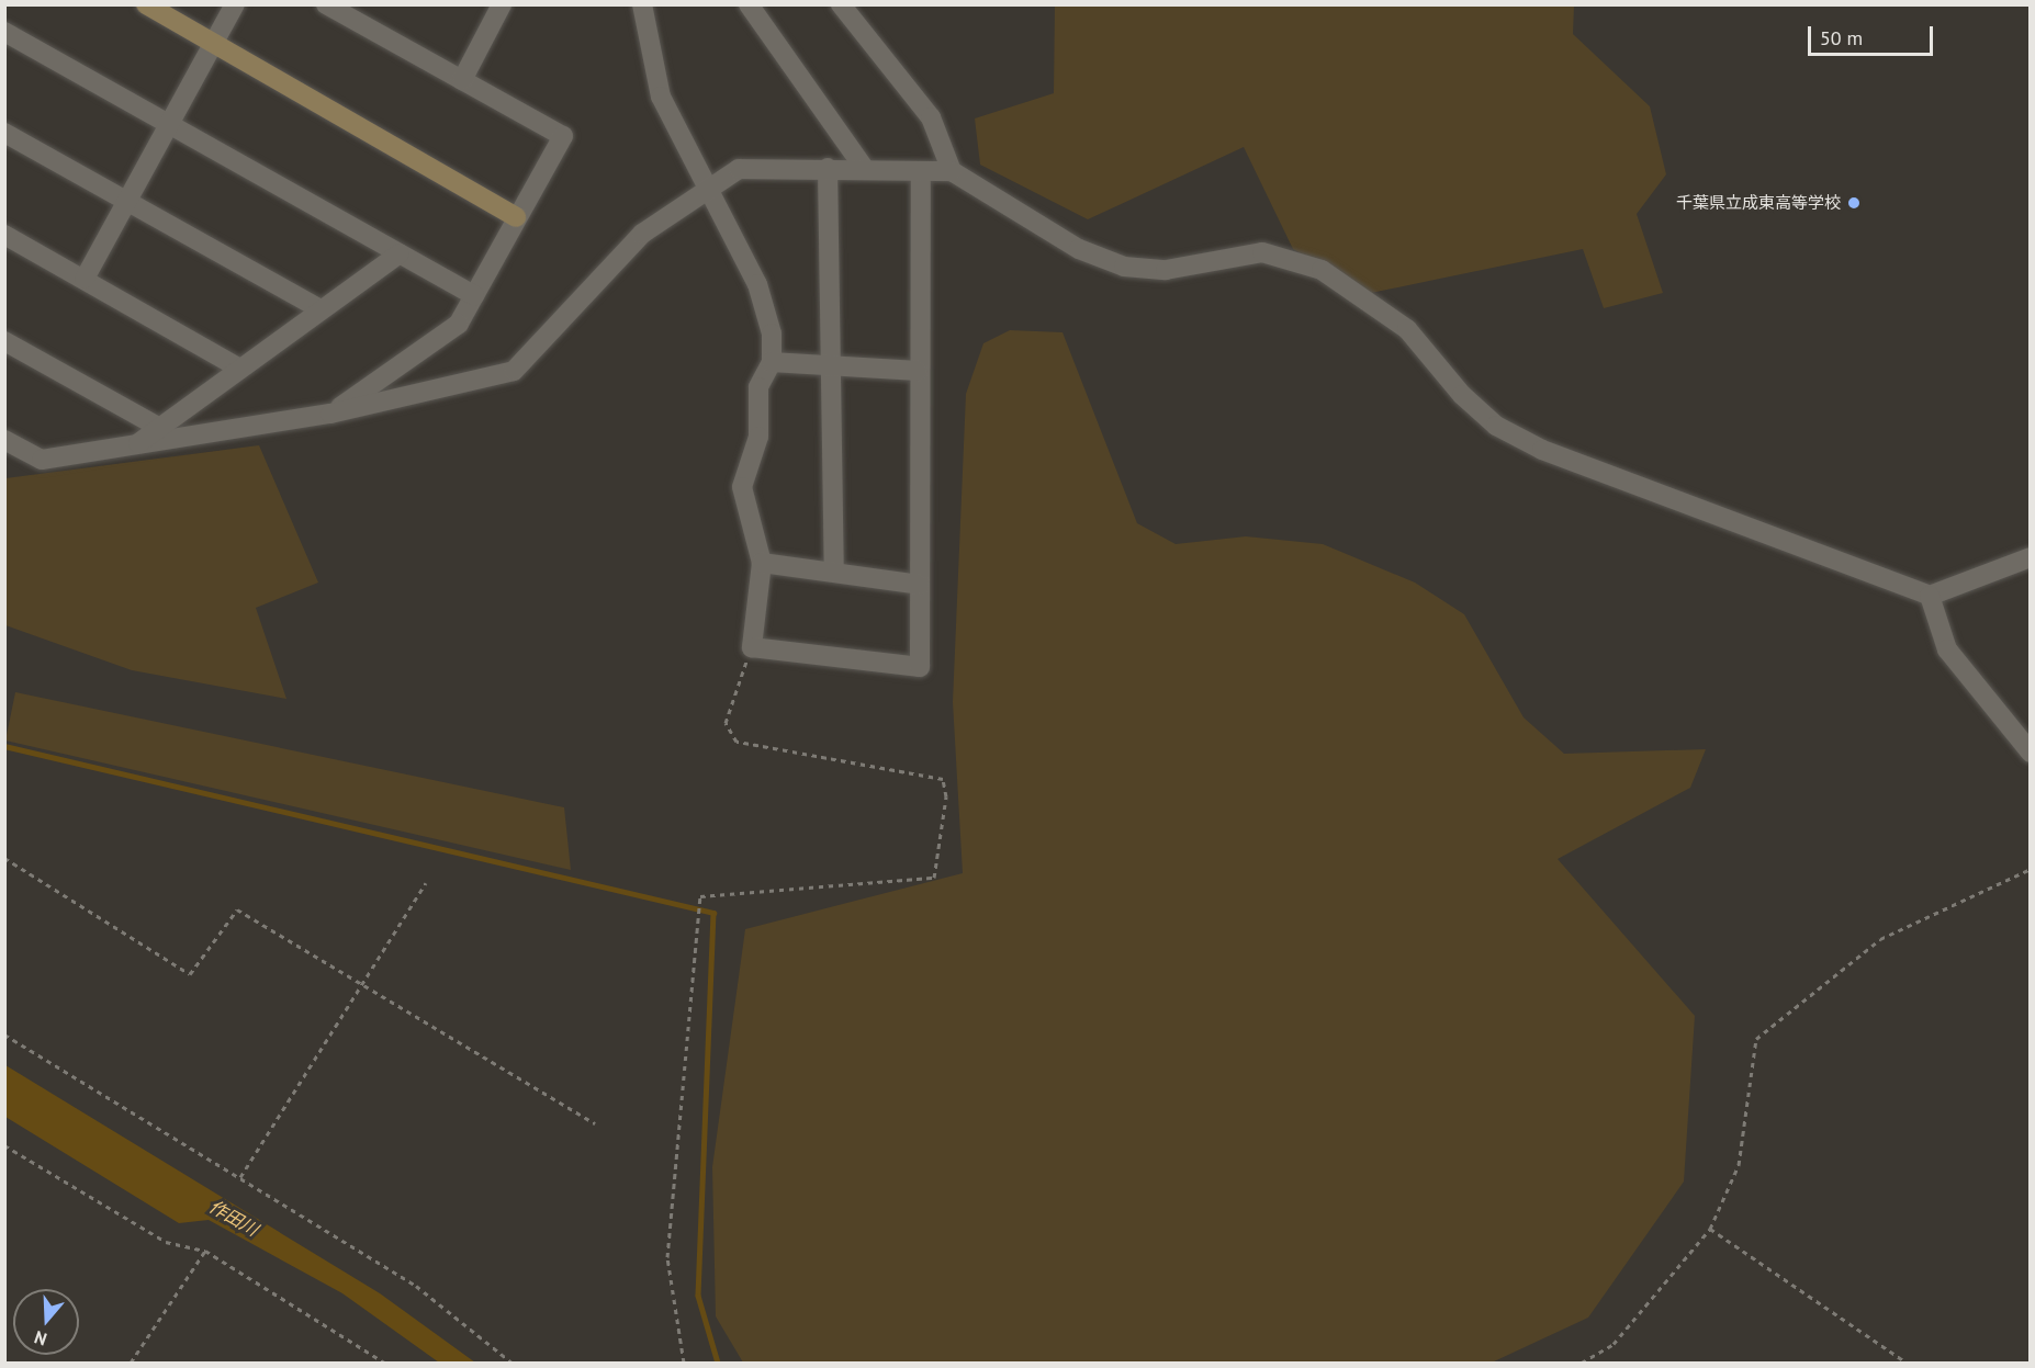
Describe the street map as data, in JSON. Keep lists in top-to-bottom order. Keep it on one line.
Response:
{"water":["作田川"],"places":["千葉県立成東高等学校"],"scale_bar":"50 m","north":"bottom"}
